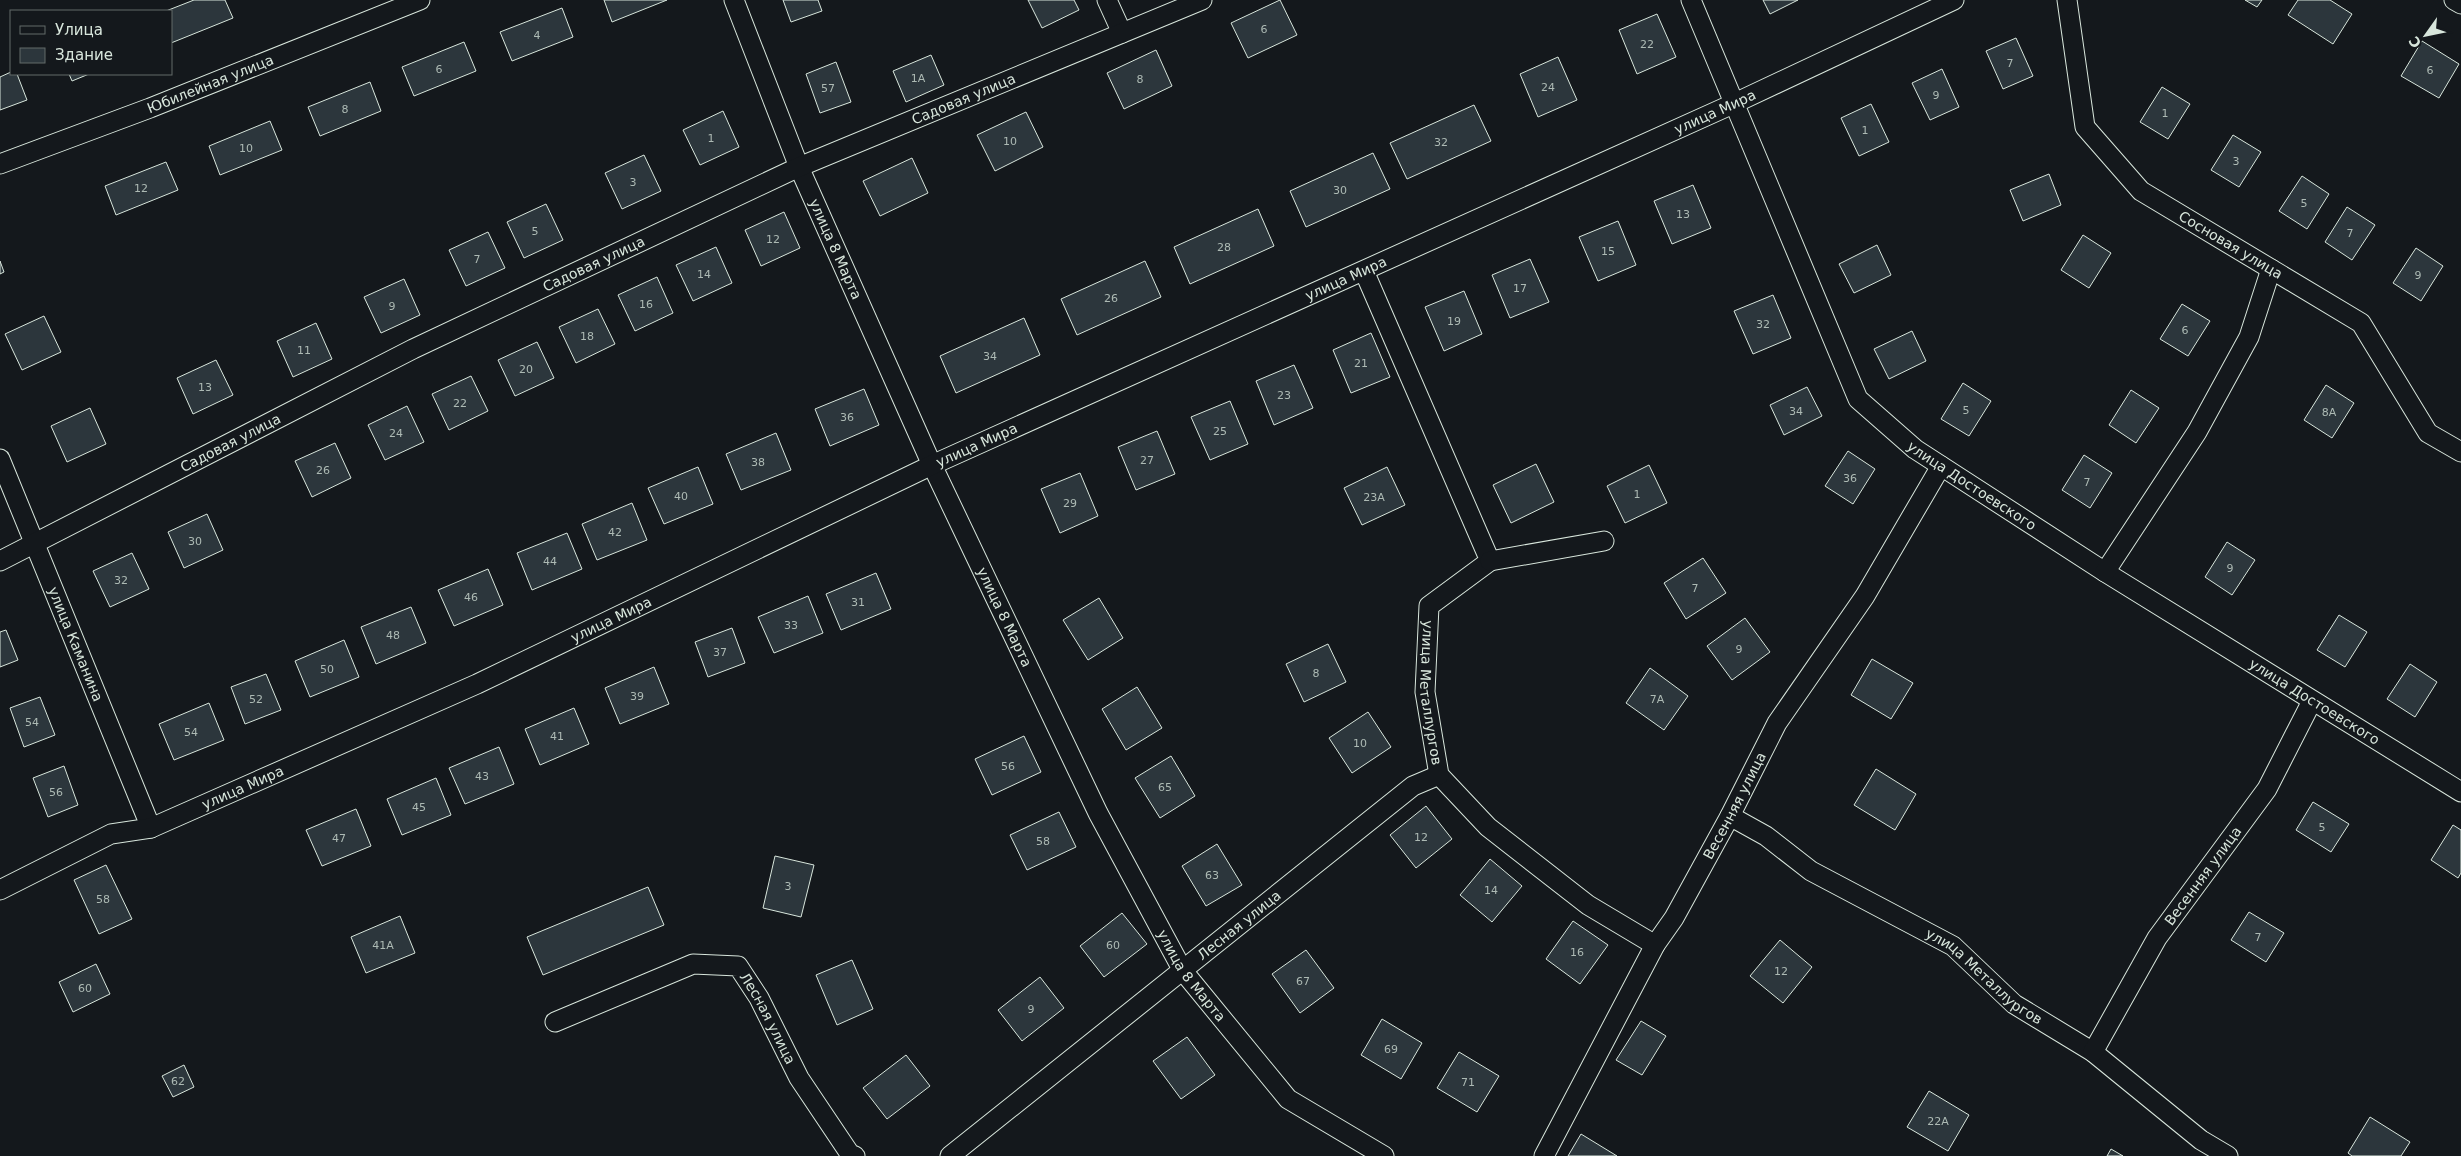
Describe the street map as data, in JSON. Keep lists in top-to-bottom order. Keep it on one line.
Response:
{"streets":{"street":["Юбилейная улица","Садовая улица","улица Мира","Сосновая улица","улица 8 Марта","улица Достоевского","улица Каманина","улица Металлургов","Весенняя улица","Лесная улица"]},"crossings":[["Садовая улица","улица 8 Марта"],["Садовая улица","улица Каманина"],["улица Мира","улица 8 Марта"],["улица Мира","улица Достоевского"],["улица Мира","улица Каманина"],["улица 8 Марта","Лесная улица"],["улица Достоевского","Весенняя улица"],["улица Металлургов","Весенняя улица"],["улица Металлургов","Лесная улица"]],"house_numbers":["6","4","22","7","6","6","1А","8","24","57","9","8","1","1","1","10","32","10","3","3","12","30","5","13","5","7","12","28","15","7","14","9","17","26","16","9","19","32","6","18","11","34","21","20","13","23","22","5","34","8А","36","25","24","27","38","26","36","7","1","40","23А","29","42","30","44","9","32","7","46","31","33","48","9","37","50","8","39","52","7А","54","54","41","10","56","43","65","56","45","5","12","47","58","63","3","14","58","7","41А","60","16","12","67","60","9","69","62","71","22А"],"legend":["Улица","Здание"],"north":"bottom left"}
